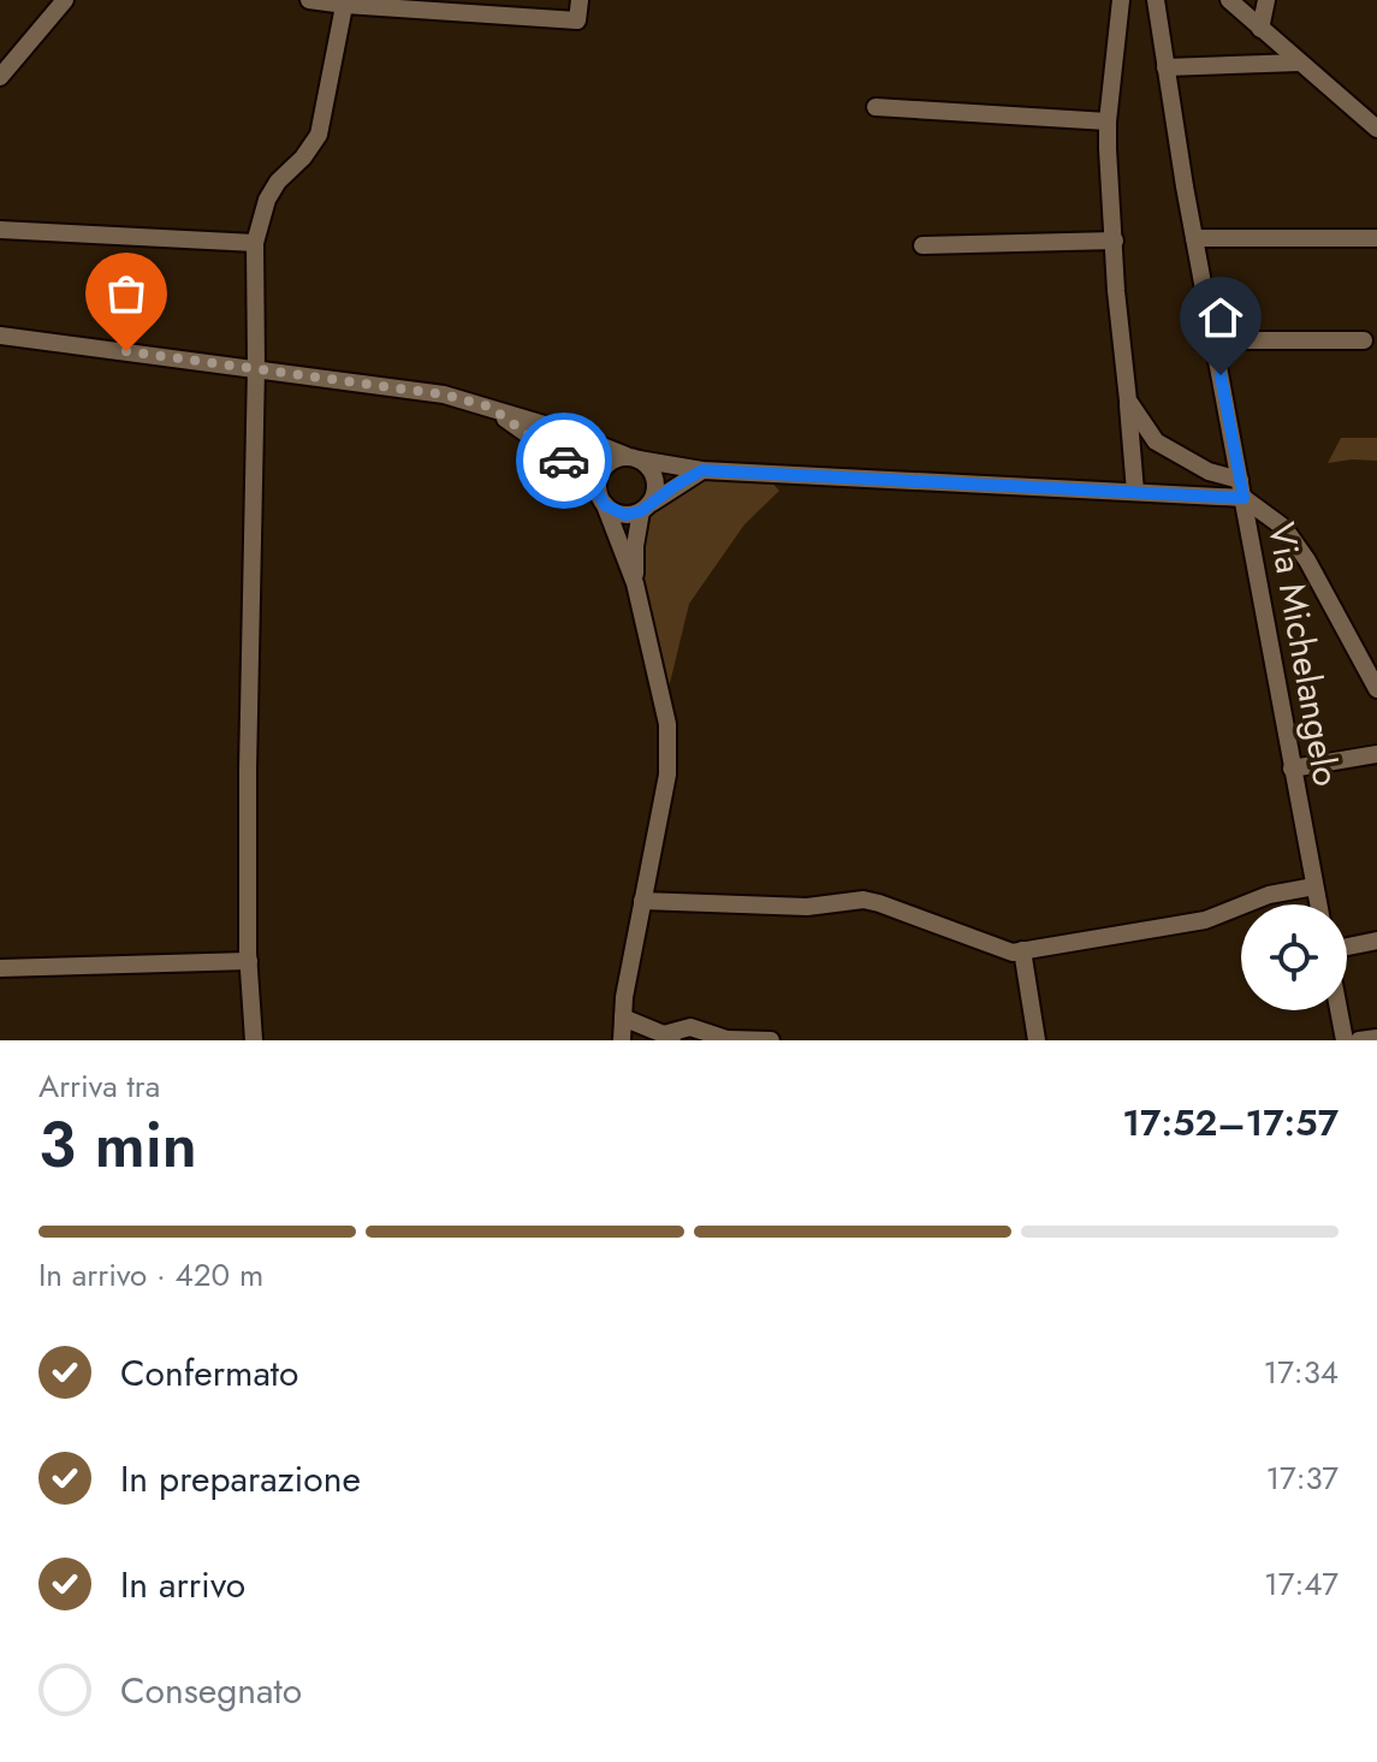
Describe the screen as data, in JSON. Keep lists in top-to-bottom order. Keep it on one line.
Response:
{"streets":{"street":["Via Michelangelo"]},"page":{"heading":["3 min","Arriva tra","17:52–17:57"],"bar":"In arrivo · 420 m","list":[["Confermato","17:34"],["In preparazione","17:37"],["In arrivo","17:47"],"Consegnato"]}}
